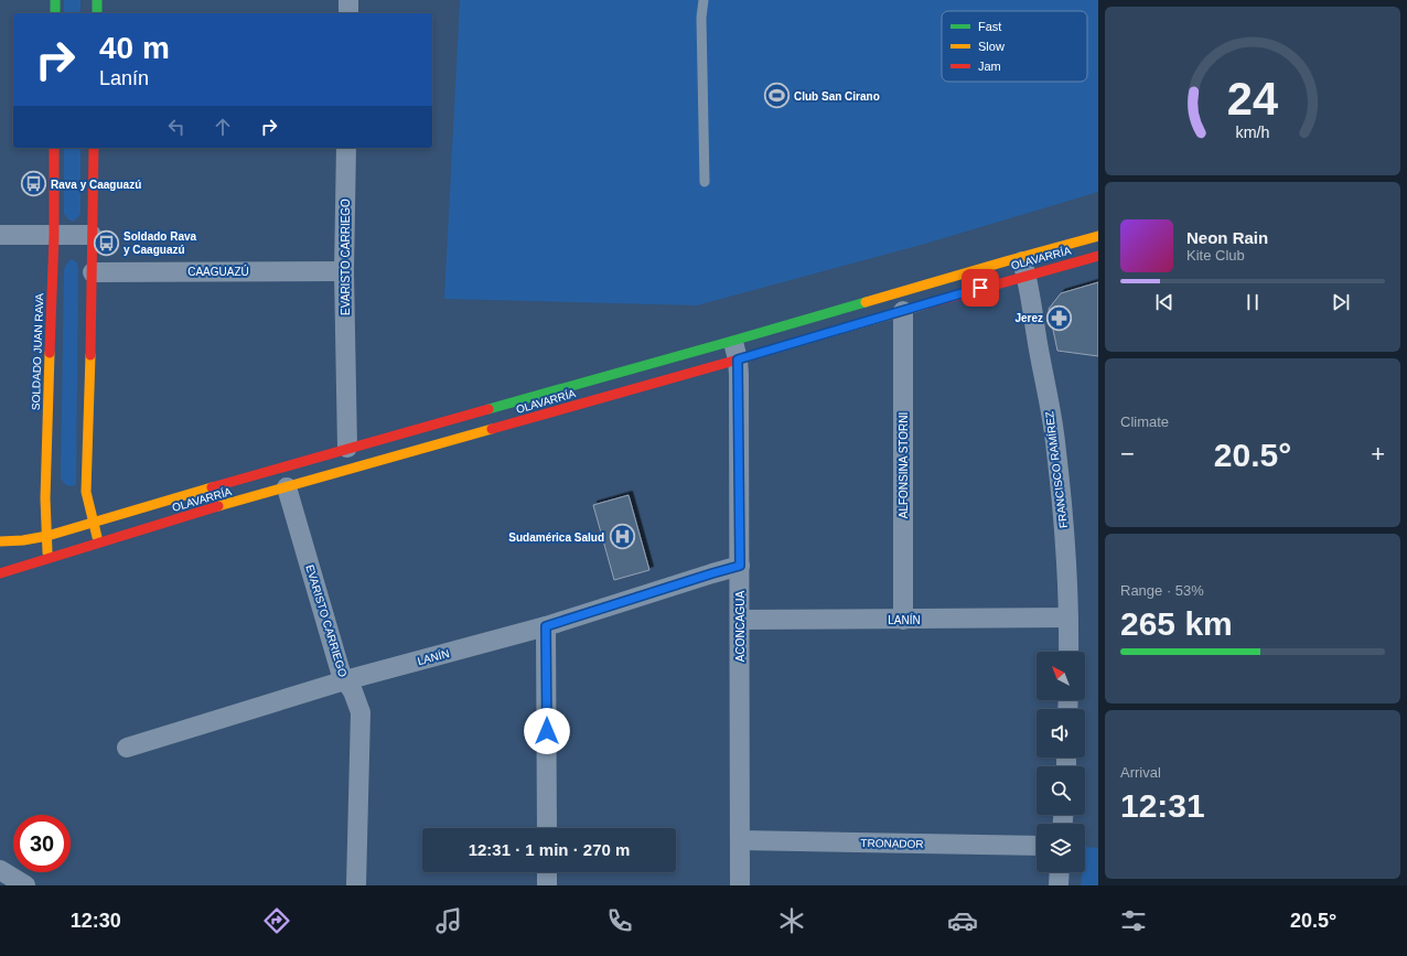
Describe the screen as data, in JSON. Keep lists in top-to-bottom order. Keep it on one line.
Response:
{"streets":{"street":["EVARISTO CARRIEGO","OLAVARRÍA","CAAGUAZÚ","SOLDADO JUAN RAVA","ALFONSINA STORNI","FRANCISCO RAMÍREZ","LANÍN","ACONCAGUA","TRONADOR"]},"crossings":[["EVARISTO CARRIEGO","OLAVARRÍA"],["EVARISTO CARRIEGO","CAAGUAZÚ"],["EVARISTO CARRIEGO","LANÍN"],["OLAVARRÍA","SOLDADO JUAN RAVA"],["OLAVARRÍA","ALFONSINA STORNI"],["OLAVARRÍA","FRANCISCO RAMÍREZ"],["OLAVARRÍA","ACONCAGUA"],["ALFONSINA STORNI","LANÍN"],["FRANCISCO RAMÍREZ","LANÍN"],["LANÍN","ACONCAGUA"],["ACONCAGUA","TRONADOR"]],"places":{"sports":["Club San Cirano"],"bus stop":["Rava y Caaguazú","Soldado Rava y Caaguazú"],"pharmacy":["Jerez"],"hospital":["Sudamérica Salud"]},"legend":["Fast","Slow","Jam"],"north":"top left","page":{"turn":["40 m","Lanín"],"song":["Neon Rain","Kite Club"],"tile":["Climate",["Range · 53%","265 km"],["Arrival","12:31"]],"heat":["−","20.5°","+"],"limit":"30","trip":"12:31 · 1 min · 270 m","tabs":["12:30","20.5°"],"gauge":["24","km/h"]}}
